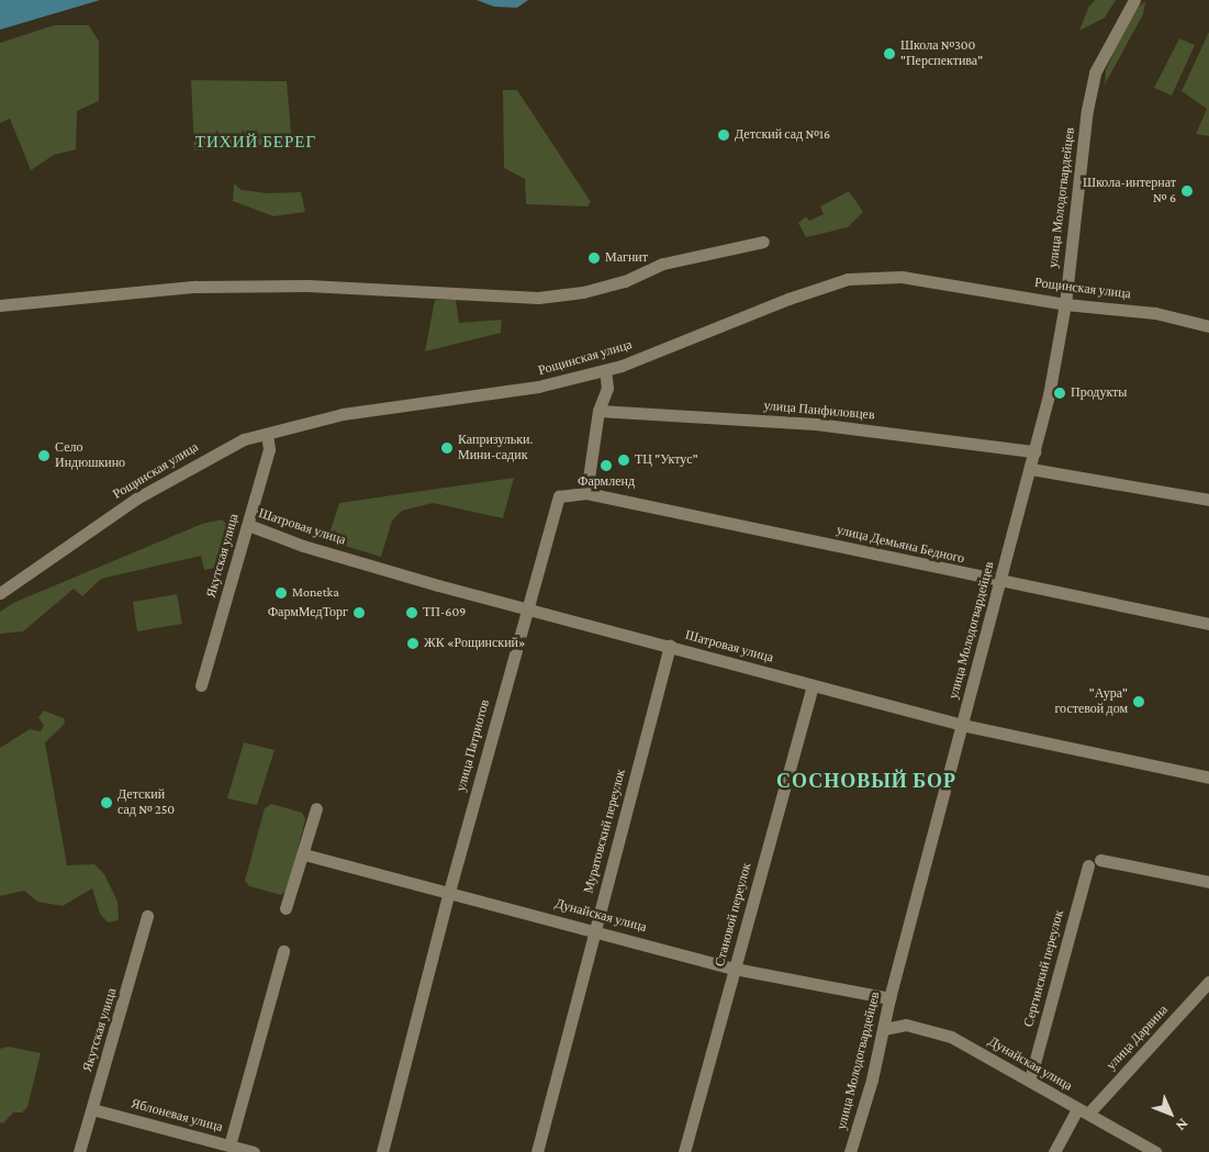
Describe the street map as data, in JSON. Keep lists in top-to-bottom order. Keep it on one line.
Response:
{"streets":{"street":["улица Молодогвардейцев","Рощинская улица","улица Панфиловцев","Шатровая улица","улица Демьяна Бедного","Якутская улица","улица Патриотов","Муратовский переулок","Становой переулок","Дунайская улица","Сергинский переулок","улица Дарвина","Яблоневая улица"]},"crossings":[["улица Молодогвардейцев","Рощинская улица"],["улица Молодогвардейцев","улица Панфиловцев"],["улица Молодогвардейцев","Шатровая улица"],["улица Молодогвардейцев","улица Демьяна Бедного"],["улица Молодогвардейцев","Дунайская улица"],["Рощинская улица","Якутская улица"],["Шатровая улица","Якутская улица"],["Шатровая улица","улица Патриотов"],["Шатровая улица","Муратовский переулок"],["Шатровая улица","Становой переулок"],["улица Демьяна Бедного","улица Патриотов"],["Якутская улица","Яблоневая улица"],["улица Патриотов","Дунайская улица"],["Муратовский переулок","Дунайская улица"],["Становой переулок","Дунайская улица"],["Дунайская улица","Сергинский переулок"],["Дунайская улица","улица Дарвина"]],"districts":["ТИХИЙ БЕРЕГ","СОСНОВЫЙ БОР"],"places":["Школа №300 \"Перспектива\"","Детский сад №16","Школа-интернат № 6","Магнит","Продукты","Капризульки. Мини-садик","Село Индюшкино","ТЦ \"Уктус\"","Фармленд","Monetka","ФармМедТорг","ТП-609","ЖК «Рощинский»","\"Аура\" гостевой дом","Детский сад № 250"],"north":"bottom right"}
